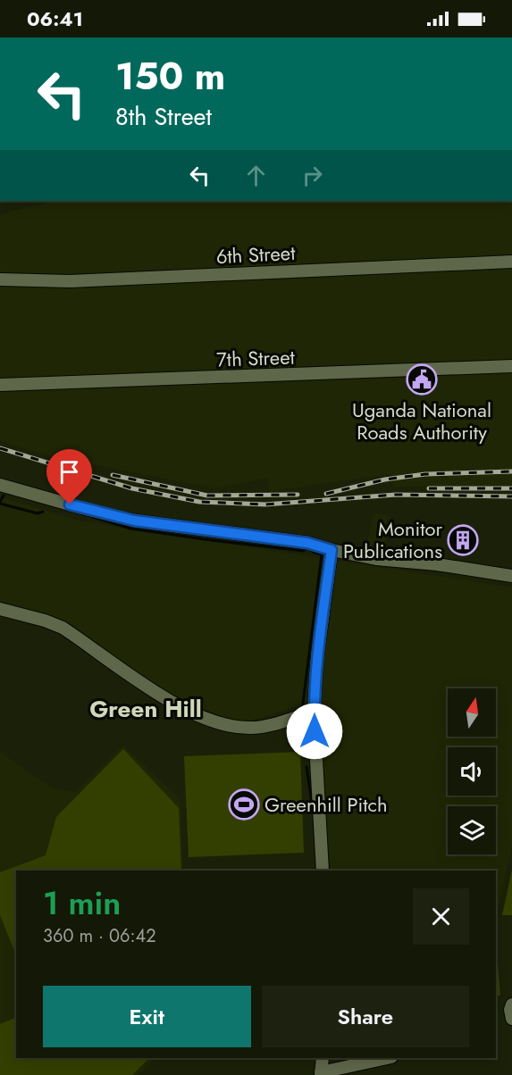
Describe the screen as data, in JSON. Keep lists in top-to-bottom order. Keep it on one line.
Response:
{"streets":{"street":["6th Street","7th Street"]},"districts":["Green Hill"],"places":{"public building":["Uganda National Roads Authority"],"building":["Monitor Publications"],"sports":["Greenhill Pitch"]},"north":"top","page":{"status":"06:41","turn":["150 m","8th Street"],"heading":["1 min","360 m · 06:42"],"buttons":["Exit","Share"]}}
